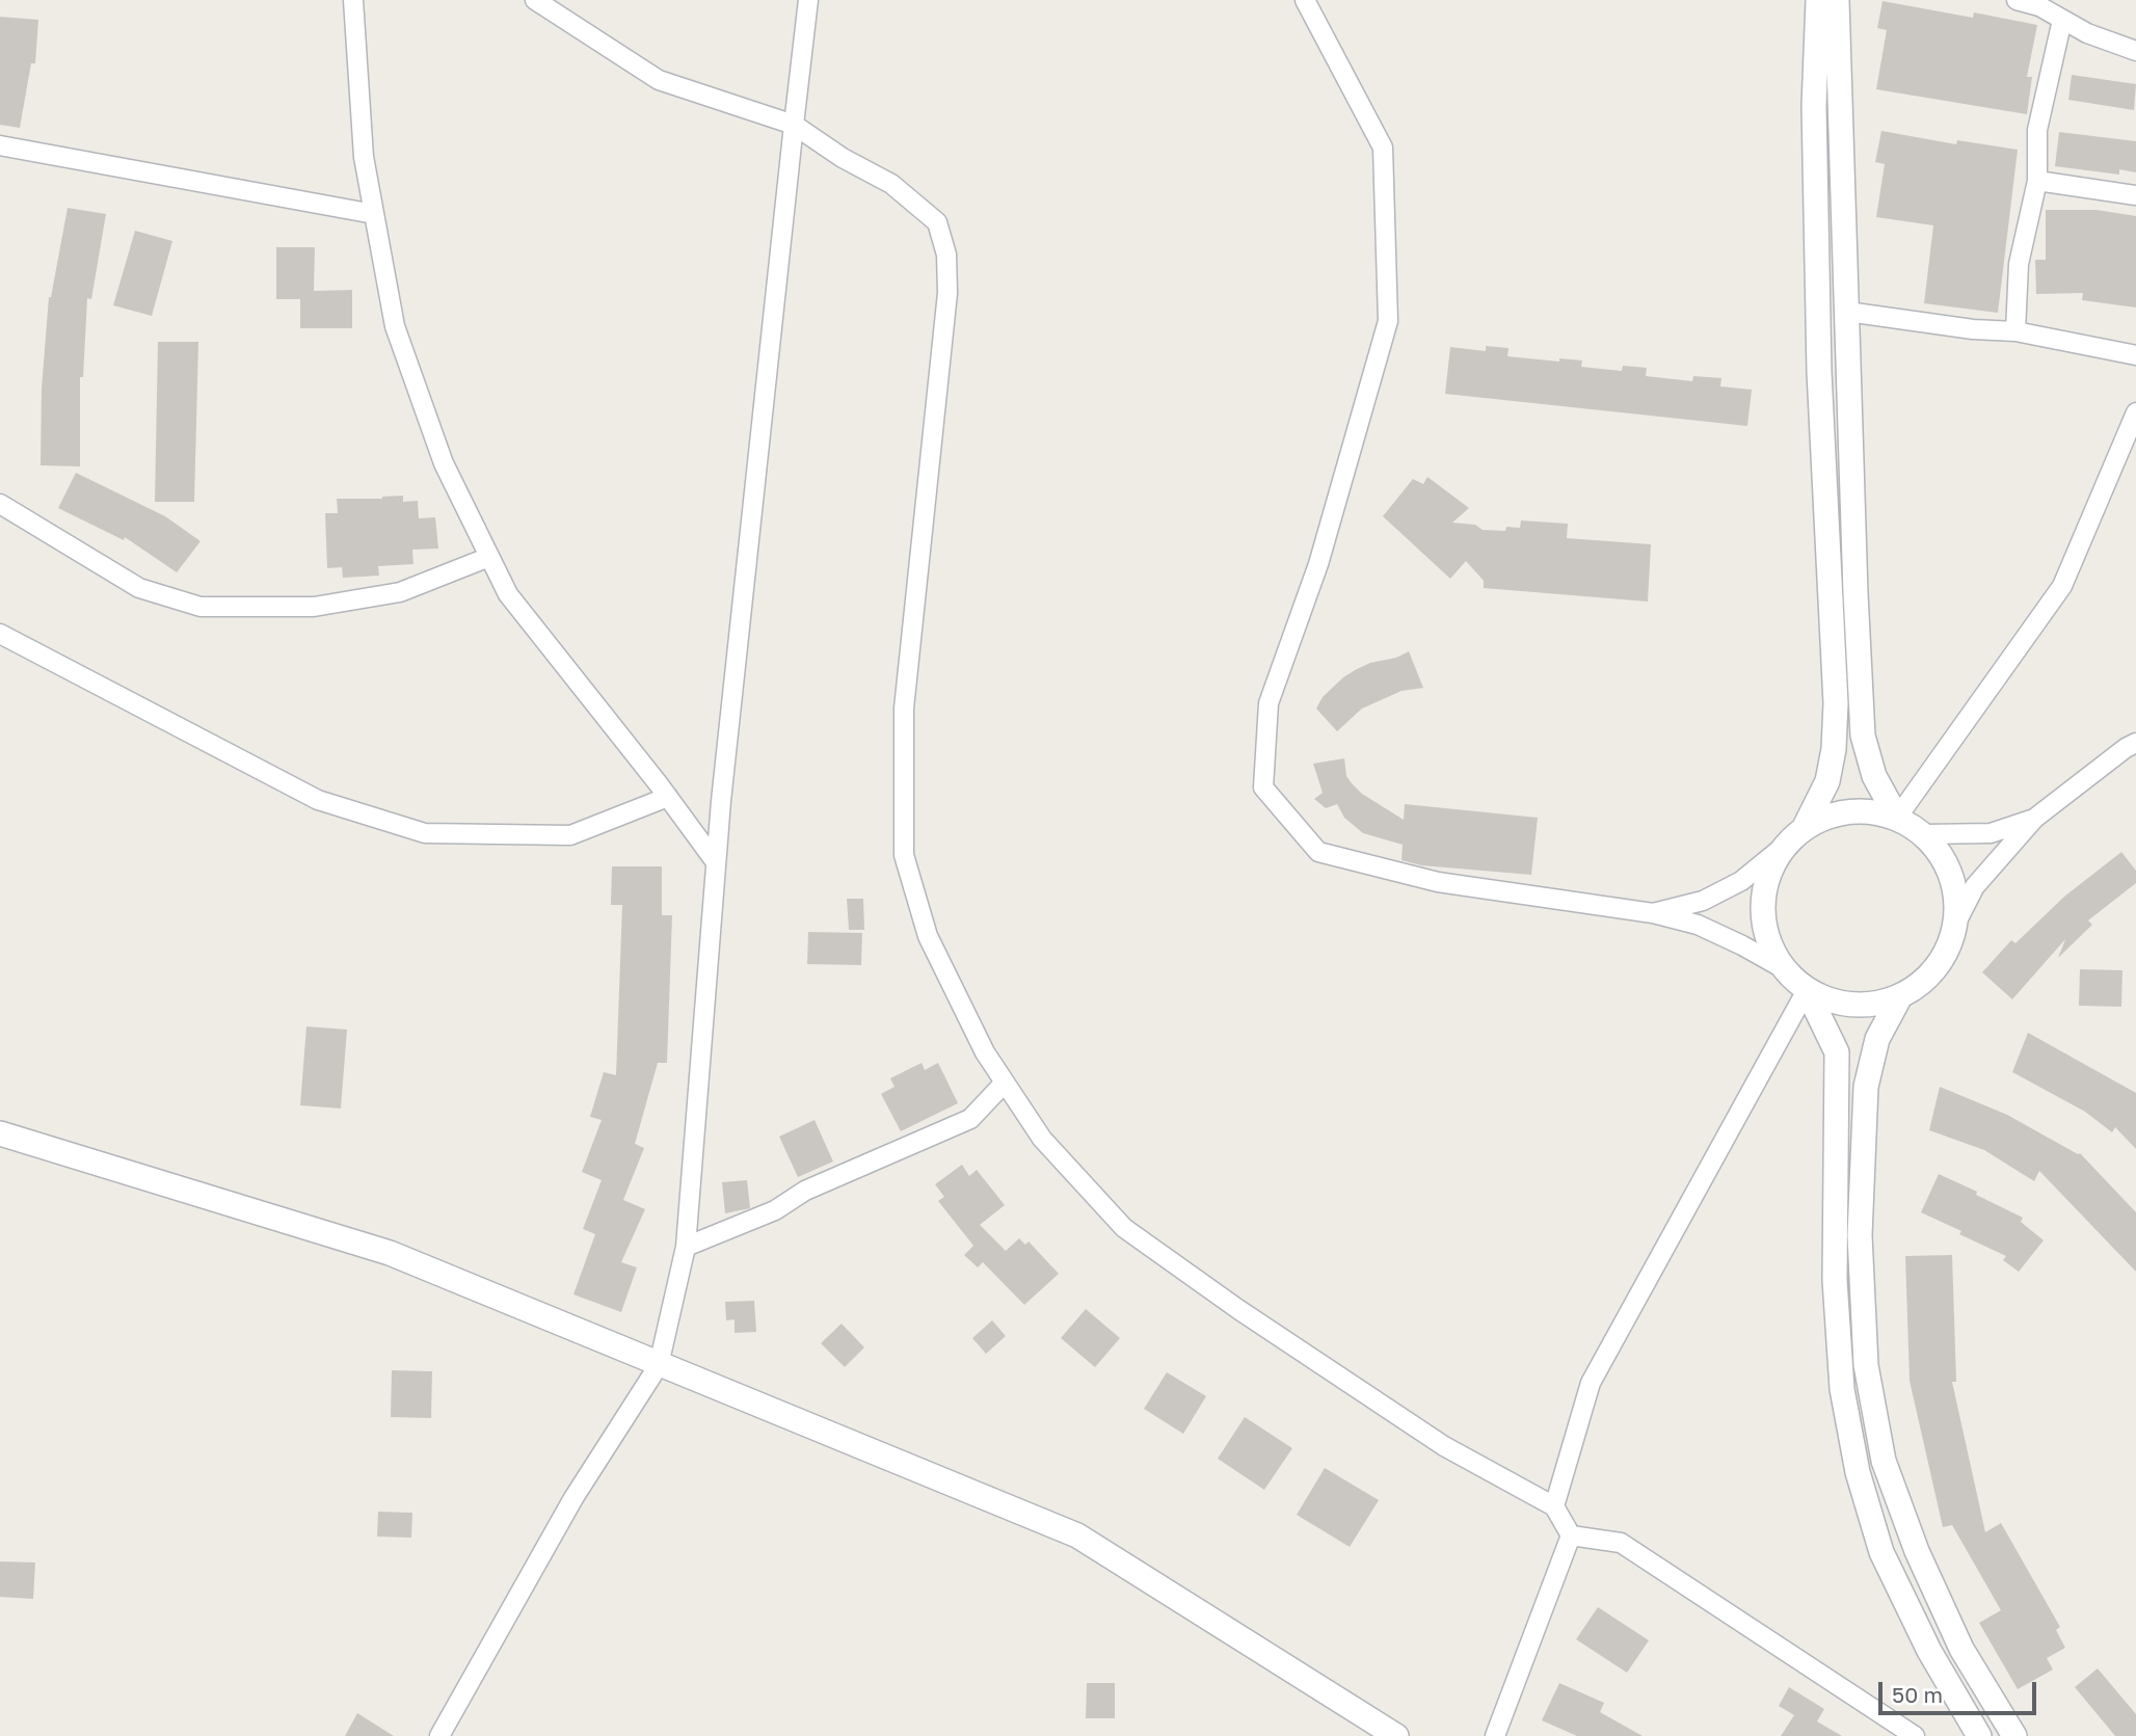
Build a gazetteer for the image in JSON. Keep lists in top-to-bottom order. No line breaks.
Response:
{"scale_bar":"50 m"}
